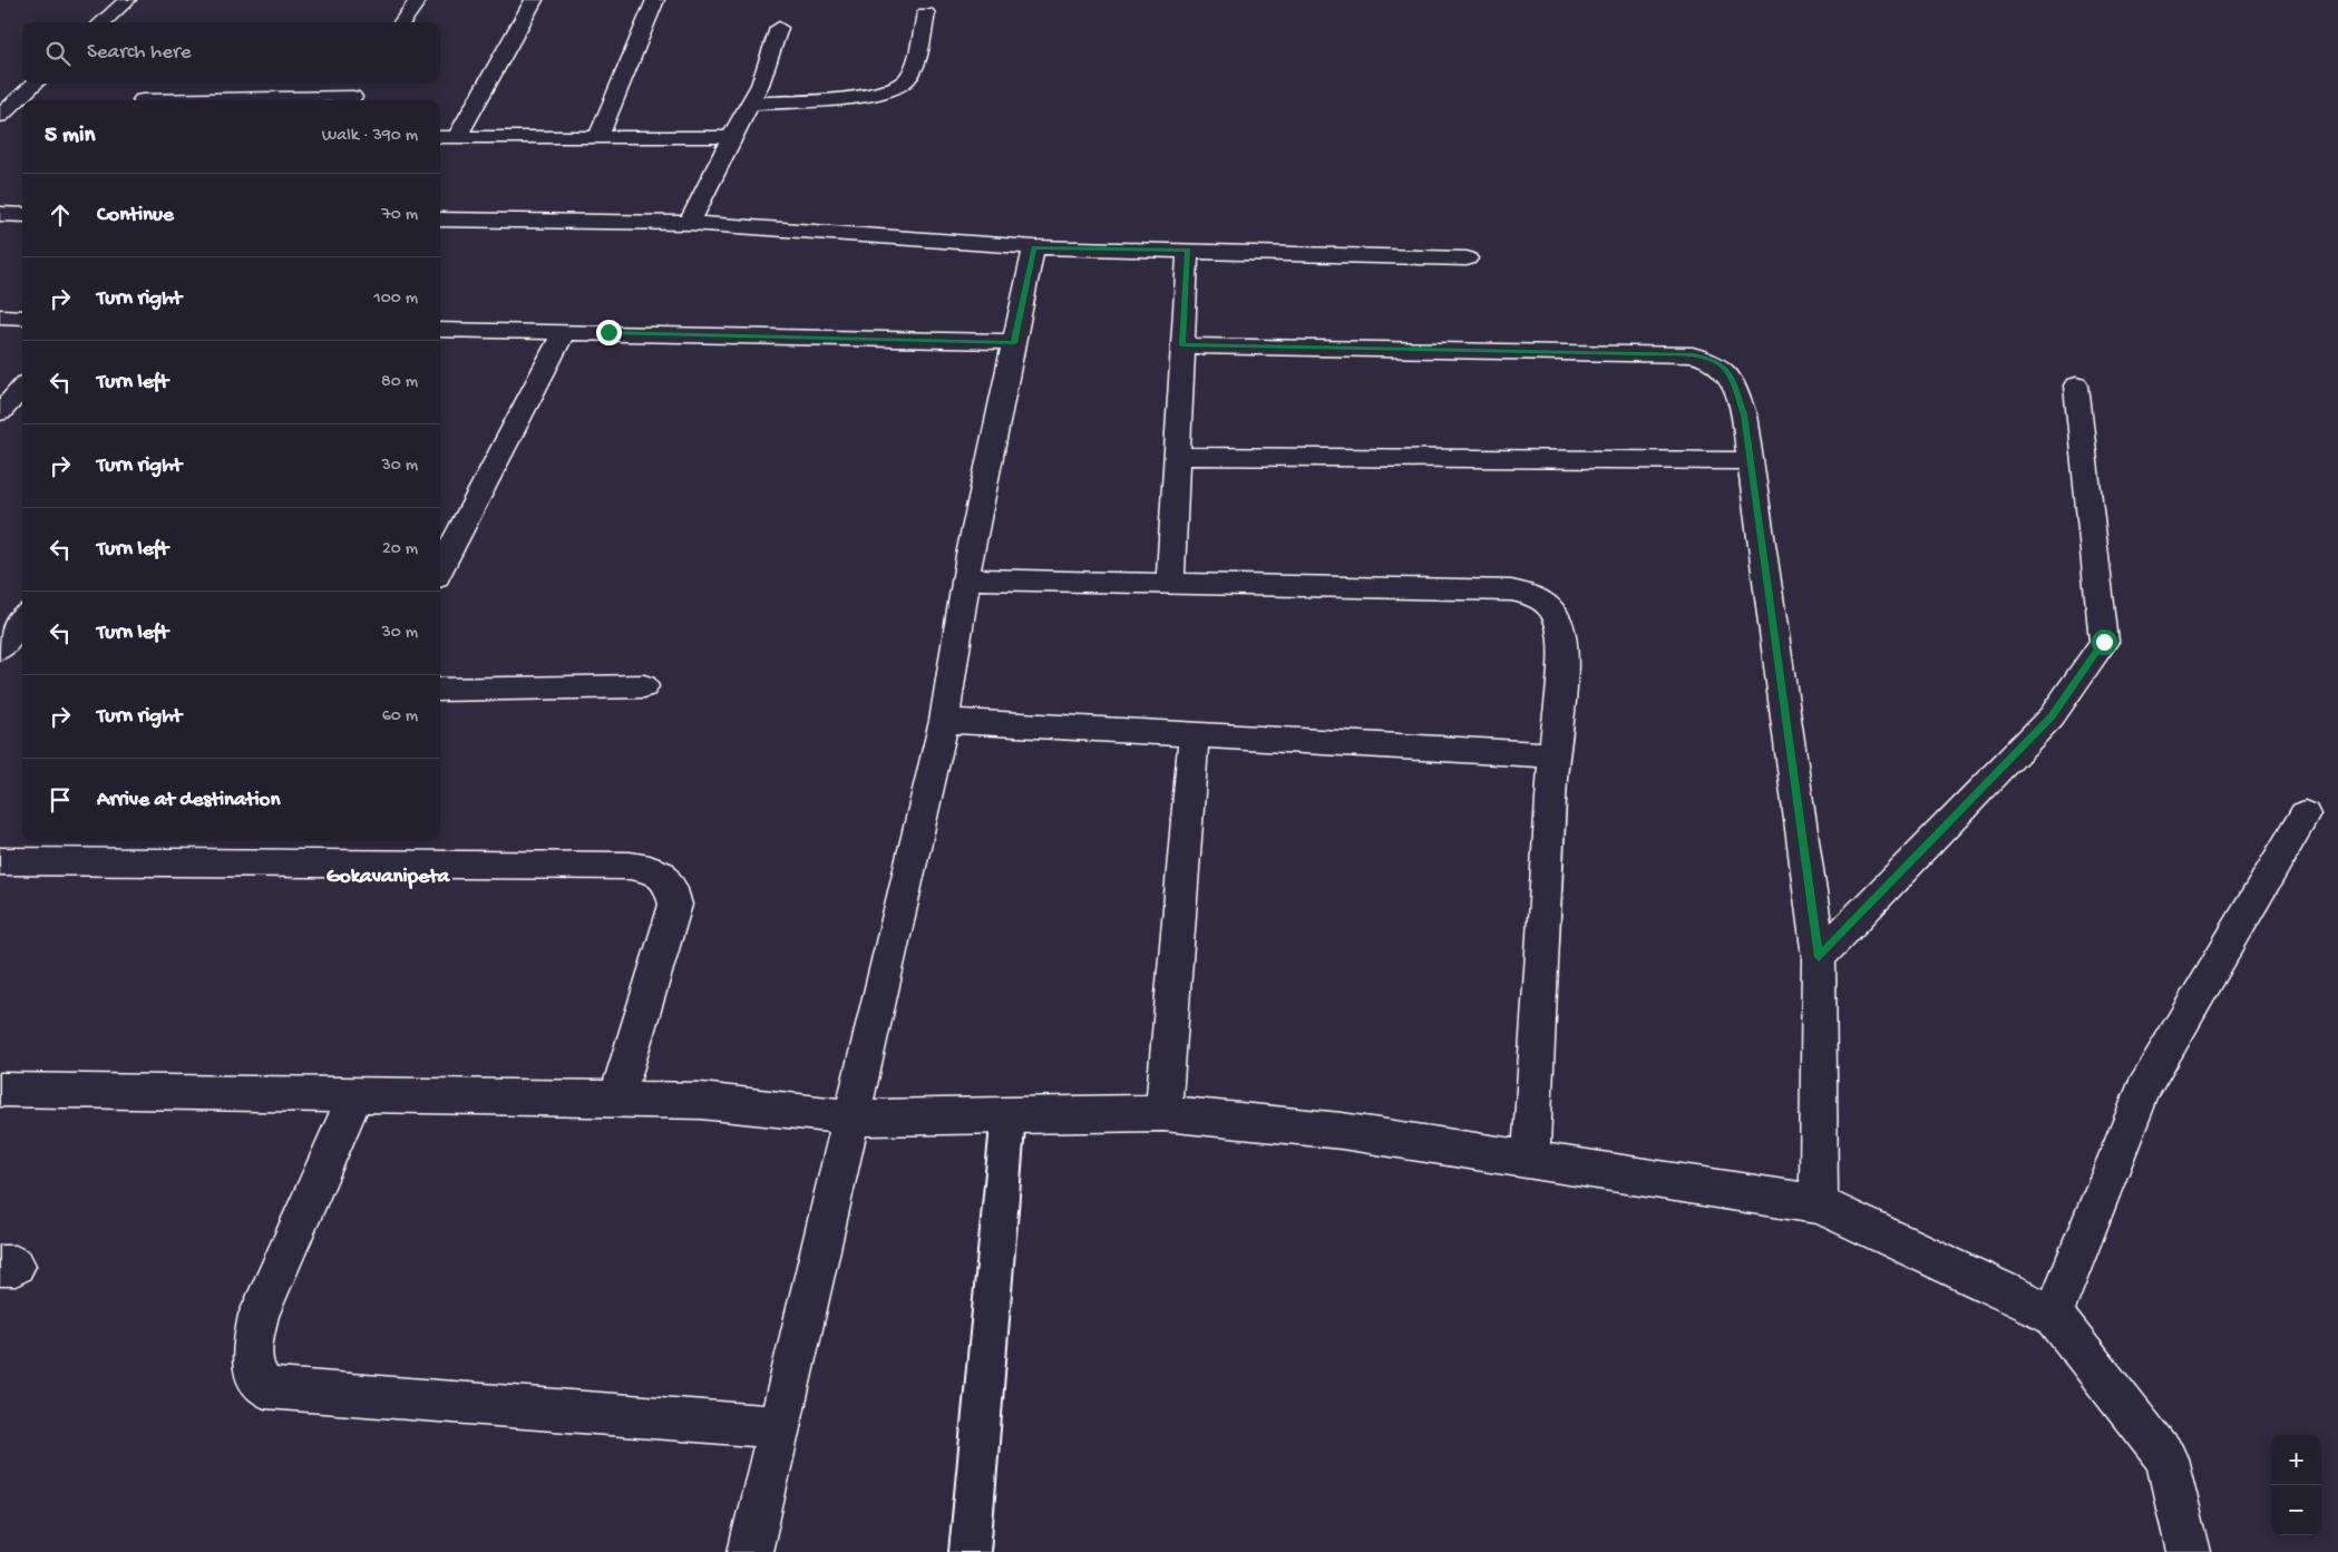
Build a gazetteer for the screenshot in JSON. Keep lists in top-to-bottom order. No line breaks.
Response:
{"districts":["Gokavanipeta"],"page":{"search":"Search here","heading":["5 min","Walk · 390 m"],"list":[["Continue","70 m"],["Turn right","100 m"],["Turn left","80 m"],["Turn right","30 m"],["Turn left","20 m"],["Turn left","30 m"],["Turn right","60 m"],"Arrive at destination"],"map_buttons":["+","−"]}}
